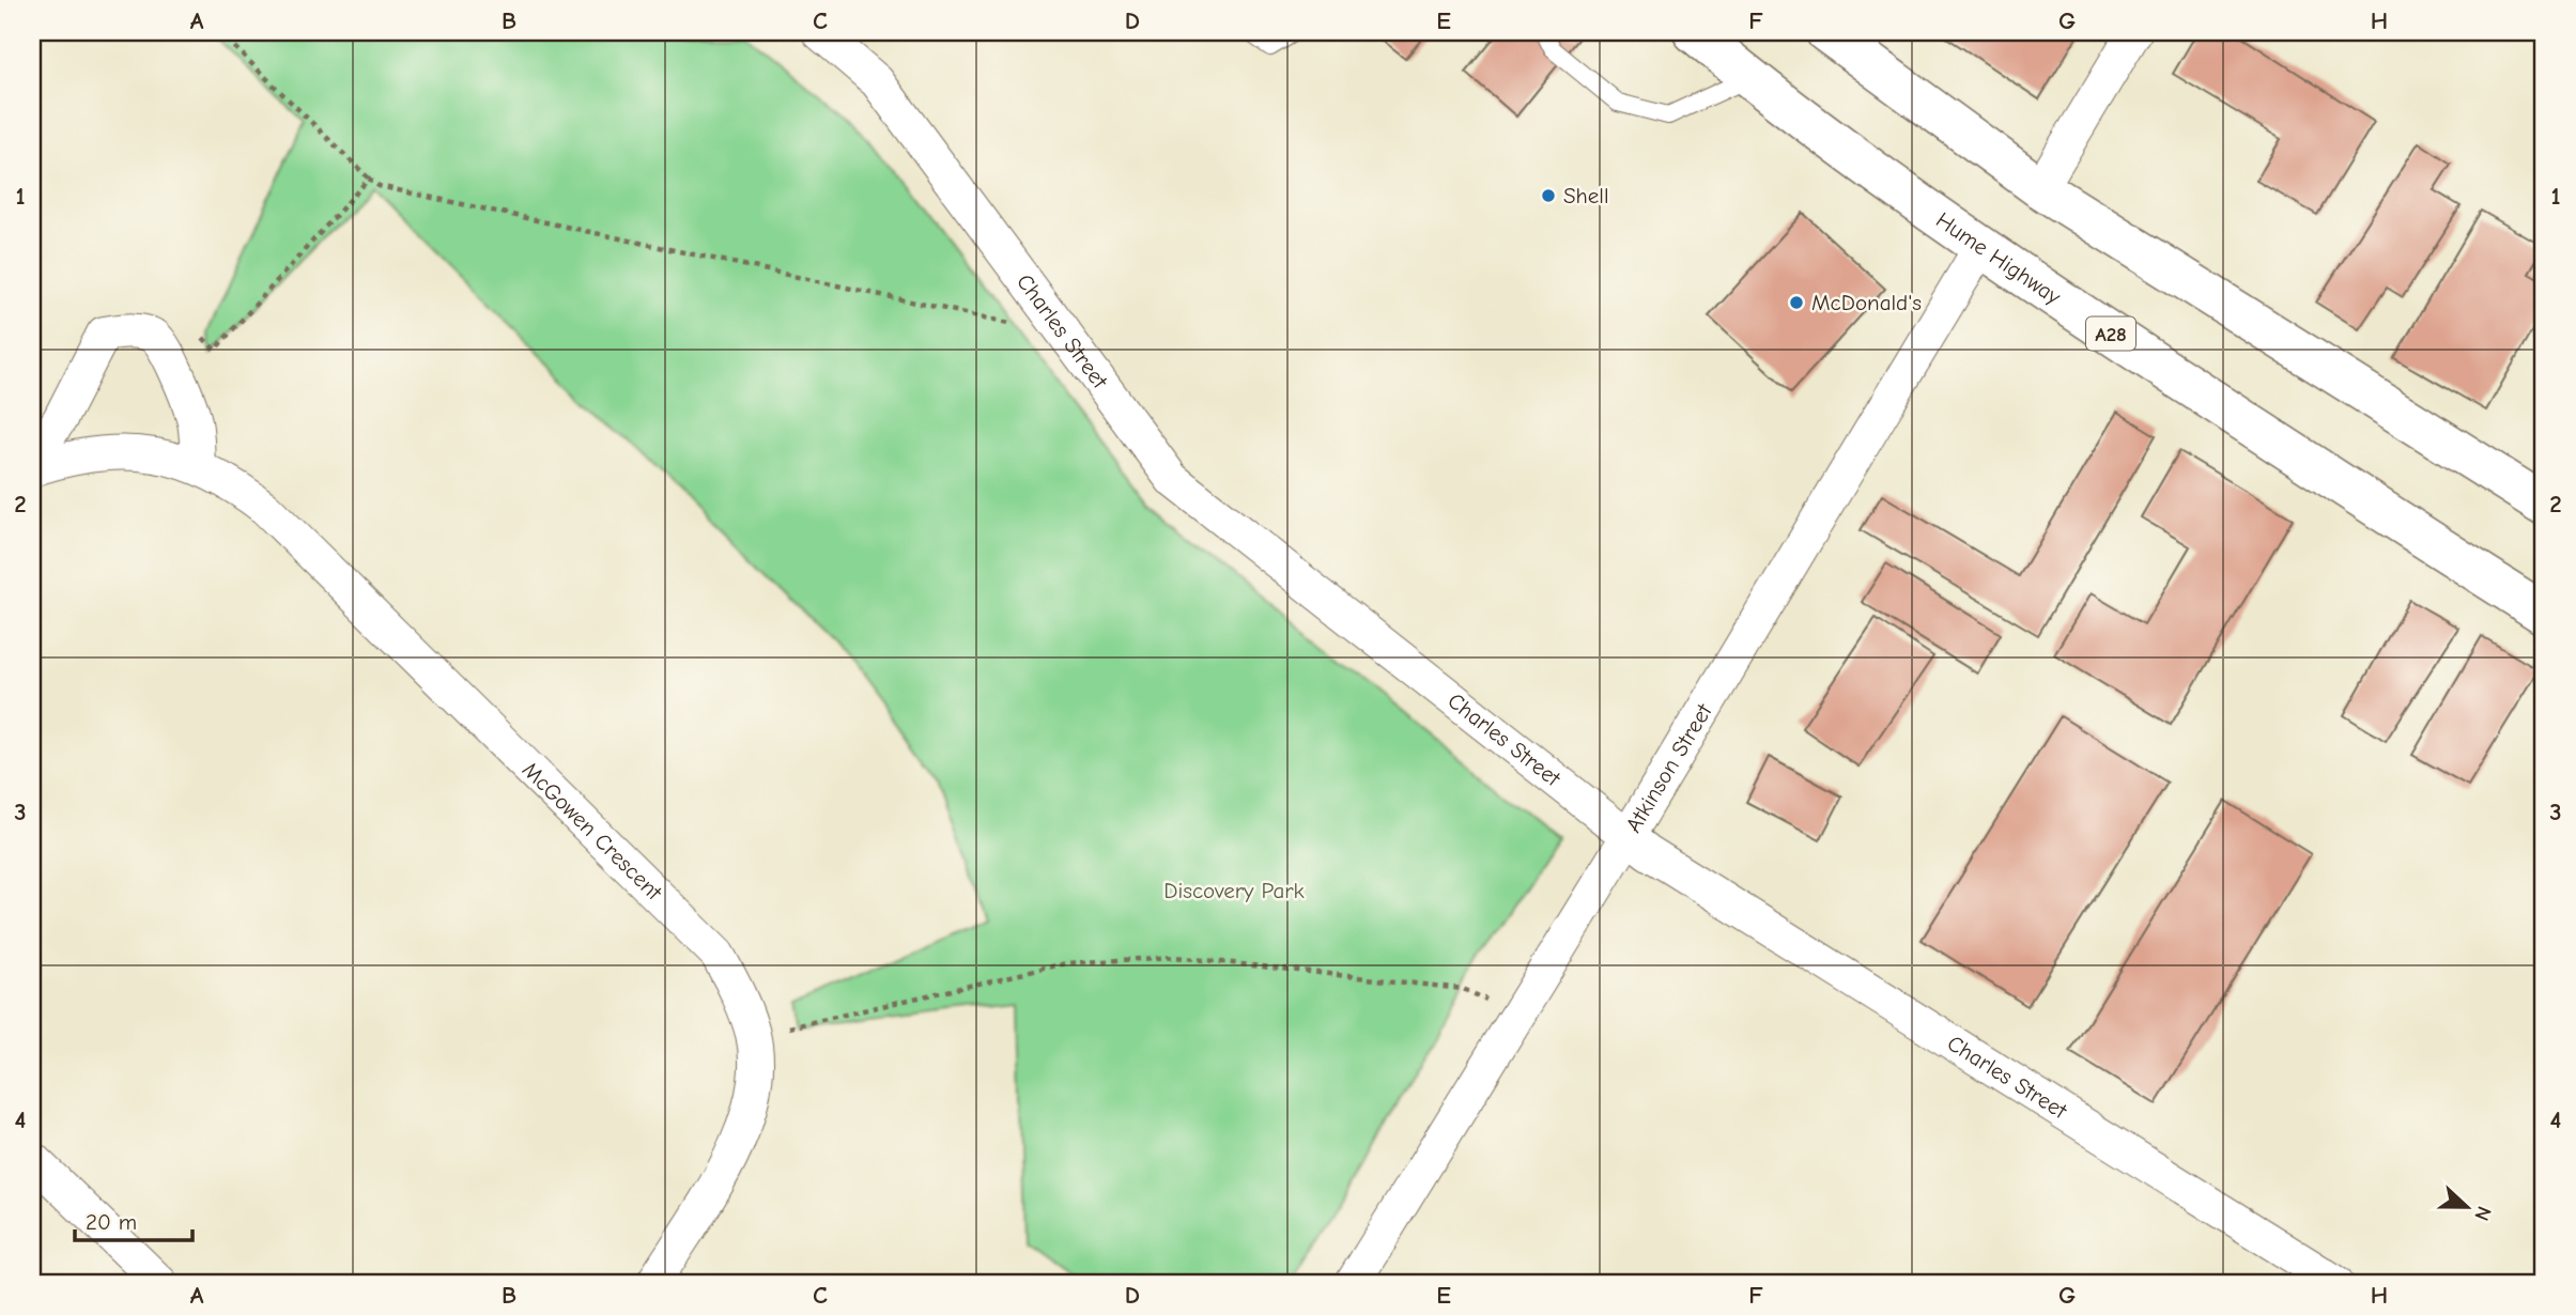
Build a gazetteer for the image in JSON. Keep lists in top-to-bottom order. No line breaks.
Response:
{"streets":{"highway":["Hume Highway","A28"],"street":["Charles Street","Atkinson Street","McGowen Crescent"]},"crossings":[["Hume Highway","Atkinson Street"],["Charles Street","Atkinson Street"]],"parks":["Discovery Park"],"places":["Shell","McDonald's"],"scale_bar":"20 m","north":"right","grid":{"columns":["A","B","C","D","E","F","G","H"],"rows":["1","2","3","4"]}}
